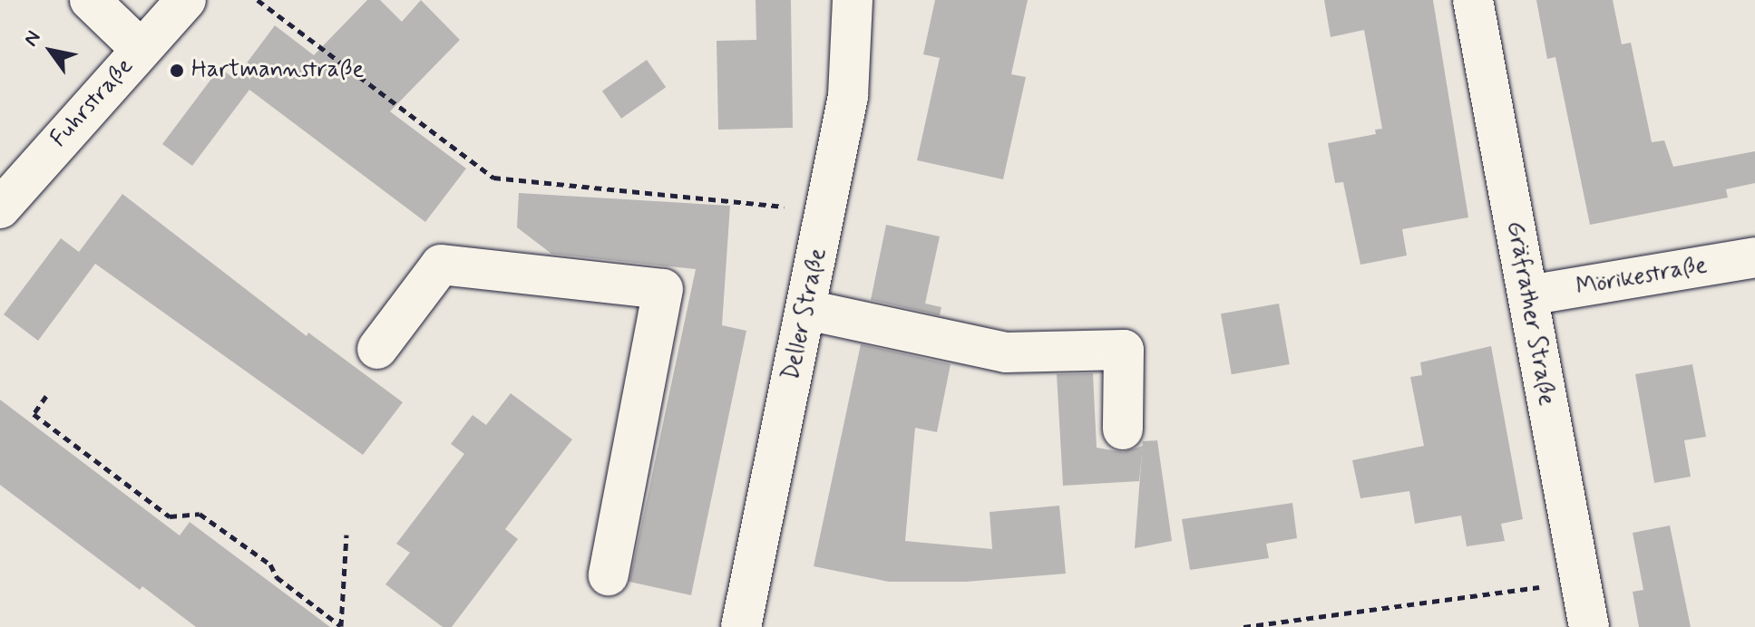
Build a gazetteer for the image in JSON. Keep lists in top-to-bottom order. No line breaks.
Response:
{"streets":{"street":["Fuhrstraße","Mörikestraße","Gräfrather Straße","Deller Straße"]},"crossings":[["Mörikestraße","Gräfrather Straße"]],"places":["Hartmannstraße"],"north":"top left"}
